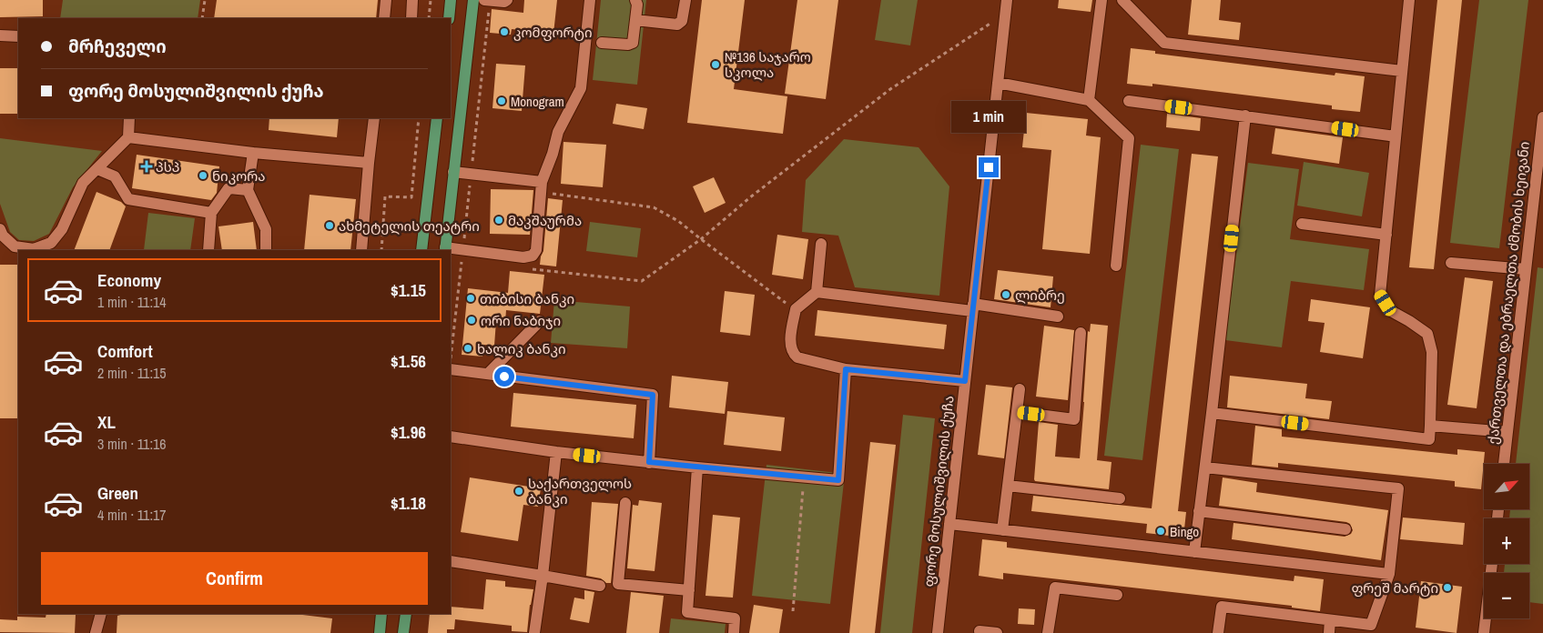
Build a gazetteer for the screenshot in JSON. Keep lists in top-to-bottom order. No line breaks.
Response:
{"streets":{"street":["ქართველთა და ებრაელთა ძმობის ხეივანი","ფორე მოსულიშვილის ქუჩა"]},"places":{"other":["კომფორტი","№136 საჯარო სკოლა","Monogram","ნიკორა","მაკშაურმა","ახმეტელის თეატრი","ლიბრე","თიბისი ბანკი","ორი ნაბიჯი","ხალიკ ბანკი","საქართველოს ბანკი","Bingo","ფრეშ მარტი"],"health":["პსპ"]},"north":"top right","page":{"banner":["მრჩეველი","ფორე მოსულიშვილის ქუჩა"],"bubble":"1 min","list":[{"name":"Economy","note":"1 min · 11:14","value":"$1.15"},{"name":"Comfort","note":"2 min · 11:15","value":"$1.56"},{"name":"XL","note":"3 min · 11:16","value":"$1.96"},{"name":"Green","note":"4 min · 11:17","value":"$1.18"}],"map_buttons":["+","−"],"buttons":"Confirm"}}
